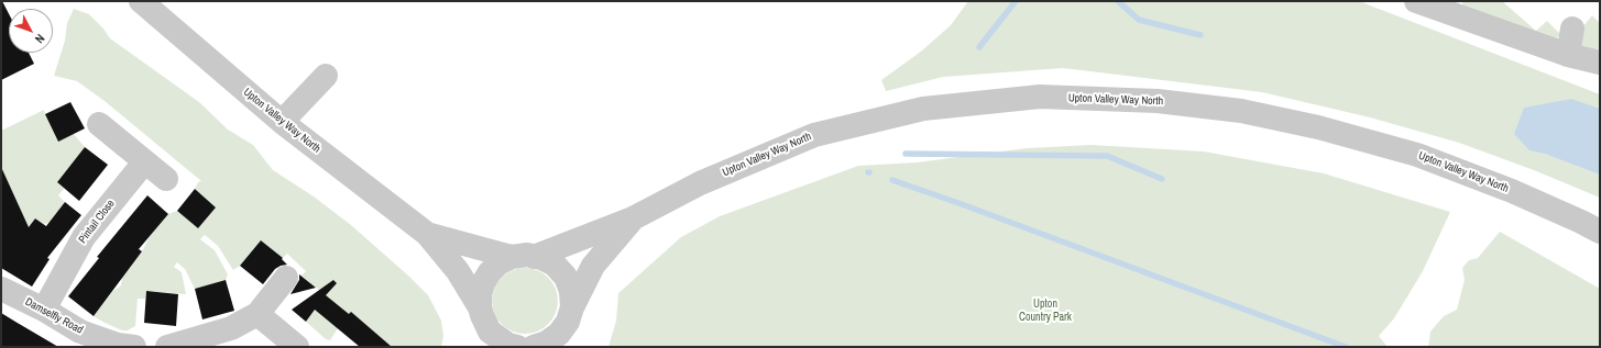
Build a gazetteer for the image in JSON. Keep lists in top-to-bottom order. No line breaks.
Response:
{"streets":{"street":["Upton Valley Way North","Pintail Close","Damselfly Road"]},"crossings":[["Pintail Close","Damselfly Road"]],"parks":["Upton Country Park"],"north":"bottom right"}
